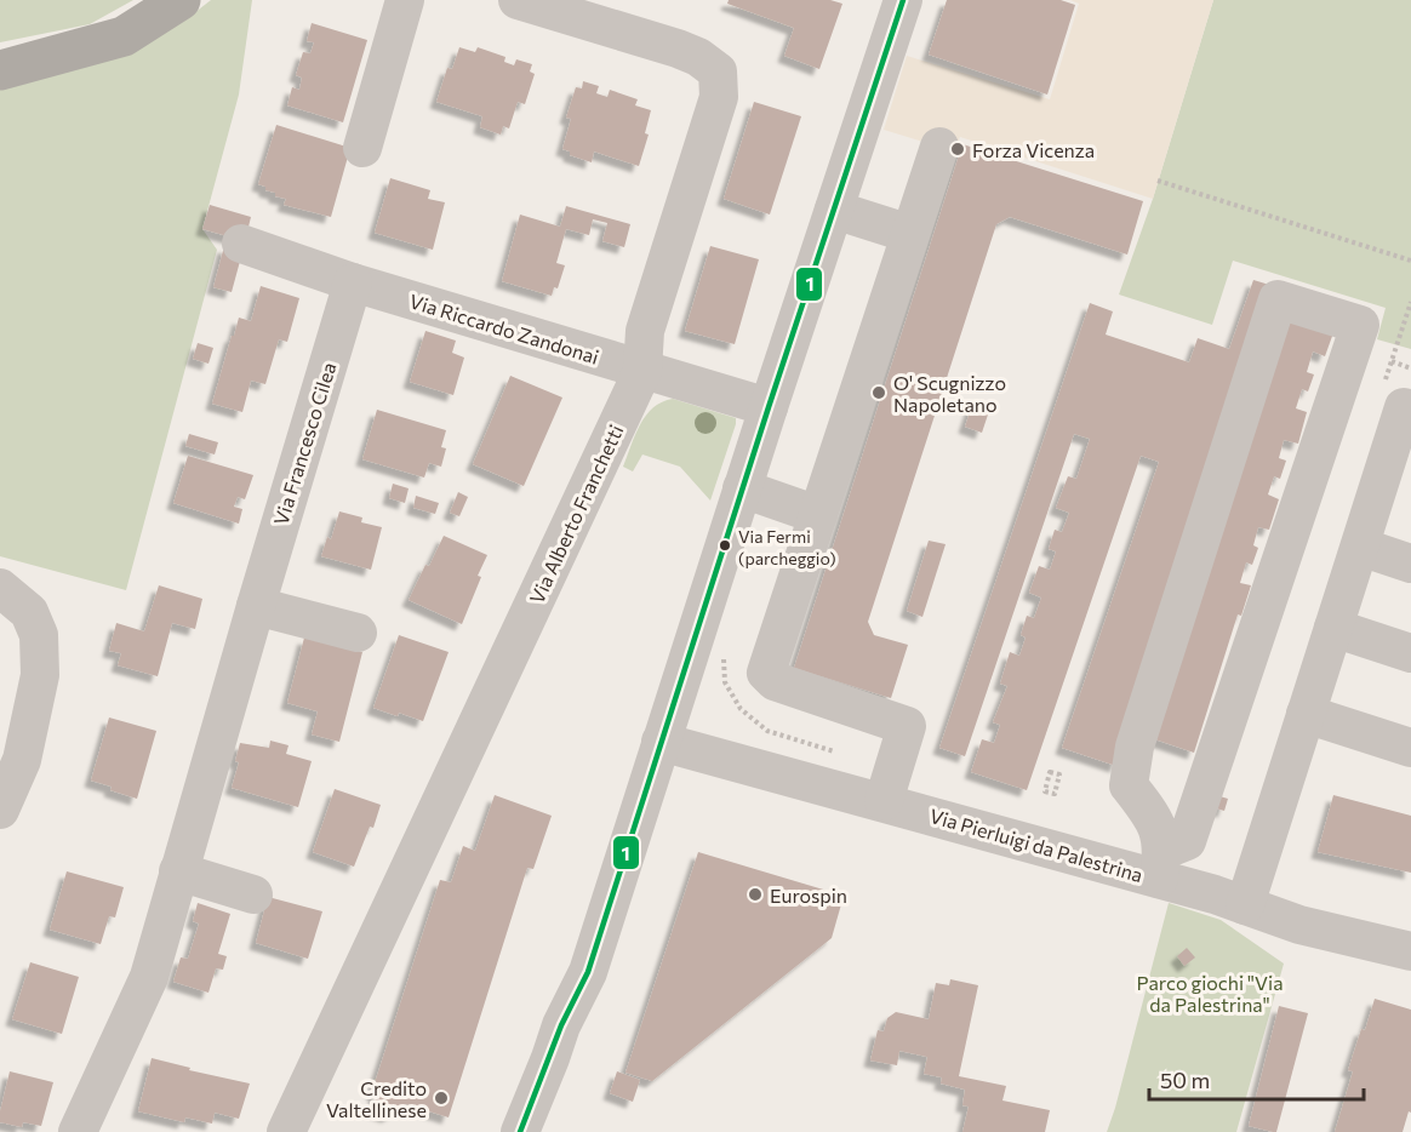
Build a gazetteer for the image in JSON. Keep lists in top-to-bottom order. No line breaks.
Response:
{"streets":{"street":["Via Riccardo Zandonai","Via Francesco Cilea","Via Alberto Franchetti","Via Pierluigi da Palestrina"]},"crossings":[["Via Riccardo Zandonai","Via Francesco Cilea"],["Via Riccardo Zandonai","Via Alberto Franchetti"]],"parks":["Parco giochi \"Via da Palestrina\""],"places":["Forza Vicenza","O' Scugnizzo Napoletano","Via Fermi (parcheggio)","Eurospin","Credito Valtellinese"],"lines":["transit line 1"],"scale_bar":"50 m"}
